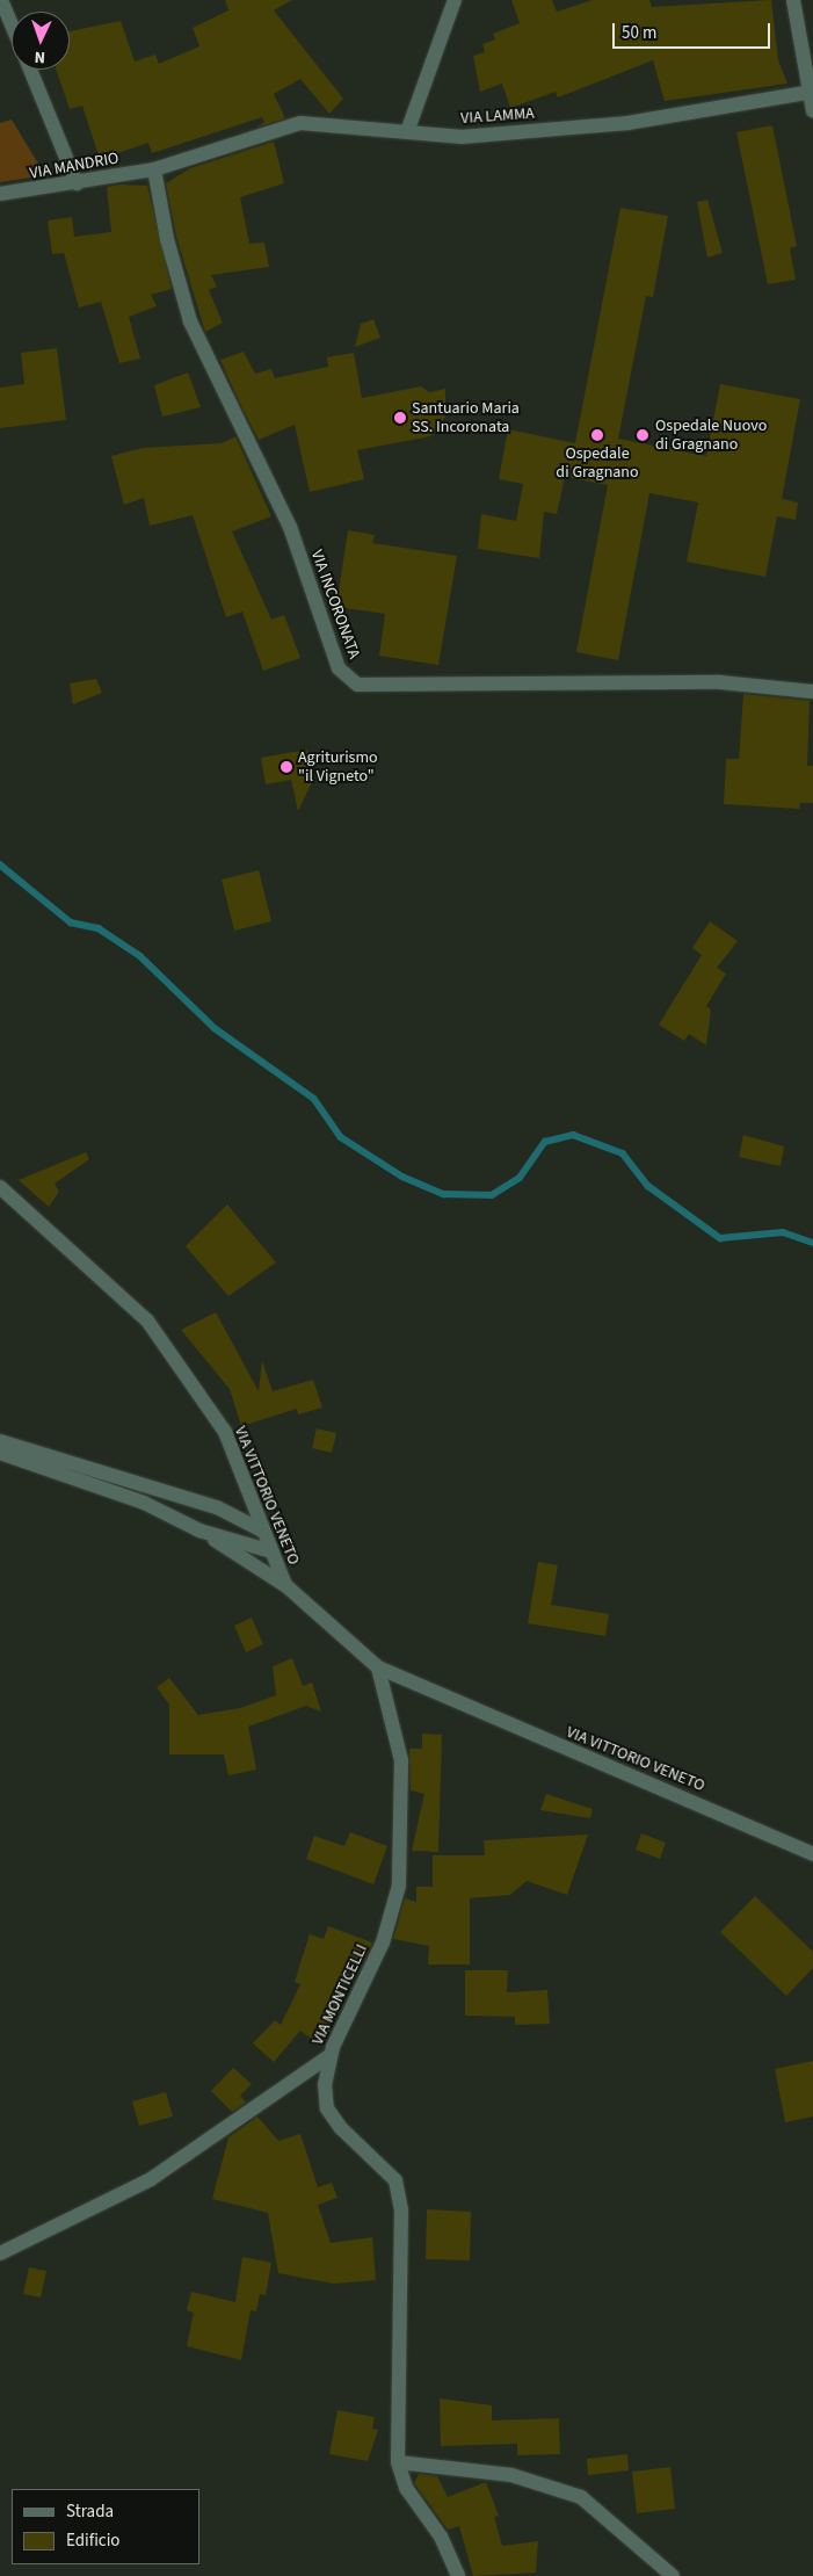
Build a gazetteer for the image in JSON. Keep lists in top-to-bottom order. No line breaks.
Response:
{"streets":{"street":["VIA LAMMA","VIA MANDRIO","VIA INCORONATA","VIA VITTORIO VENETO","VIA MONTICELLI"]},"crossings":[["VIA LAMMA","VIA MANDRIO"],["VIA LAMMA","VIA INCORONATA"],["VIA MANDRIO","VIA INCORONATA"],["VIA VITTORIO VENETO","VIA MONTICELLI"]],"places":["Santuario Maria SS. Incoronata","Ospedale di Gragnano","Ospedale Nuovo di Gragnano","Agriturismo \"il Vigneto\""],"legend":["Strada","Edificio"],"scale_bar":"50 m","north":"bottom"}
